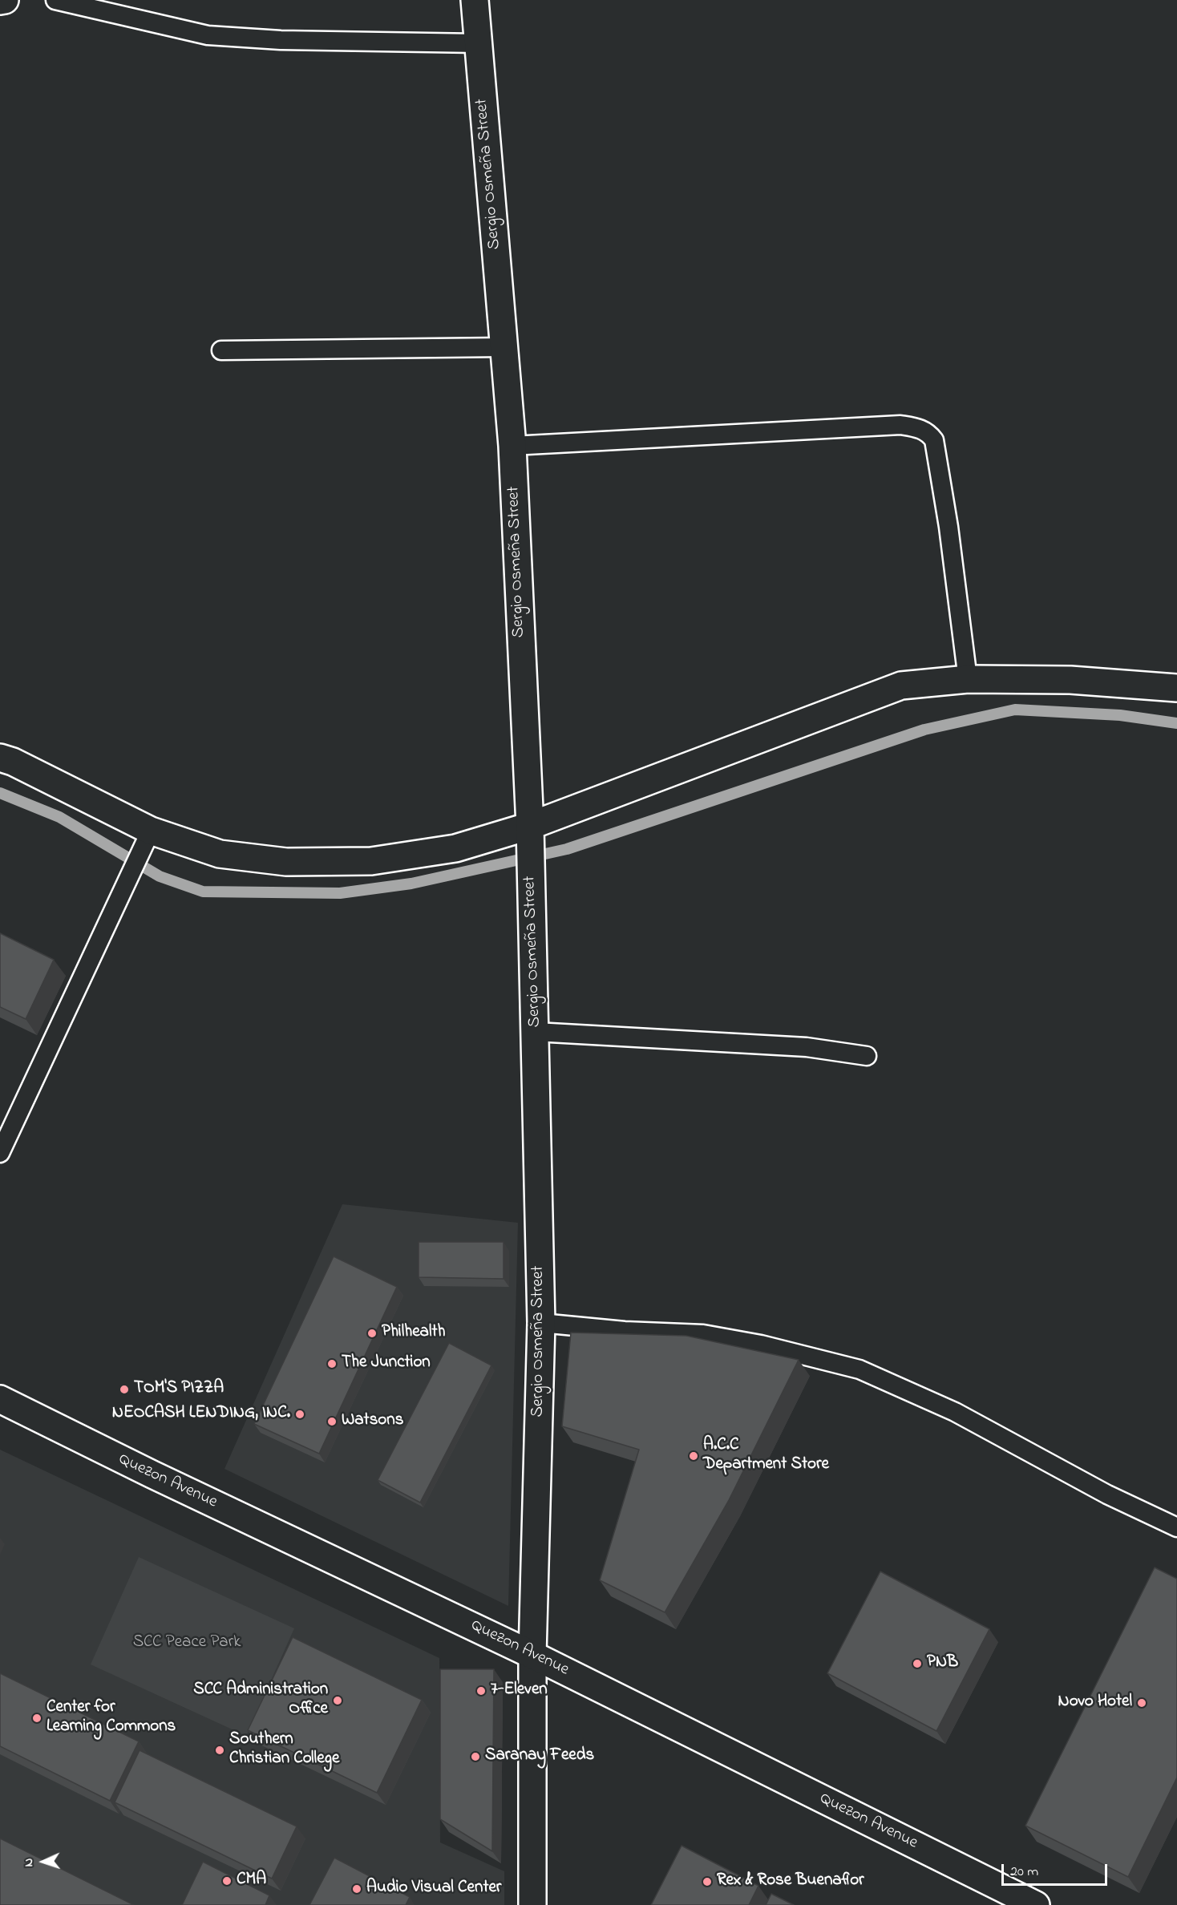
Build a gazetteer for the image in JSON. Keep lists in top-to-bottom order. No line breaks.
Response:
{"streets":{"street":["Sergio Osmeña Street","Quezon Avenue"]},"crossings":[["Sergio Osmeña Street","Quezon Avenue"]],"parks":["SCC Peace Park"],"places":["Philhealth","The Junction","TOM'S PIZZA","NEOCASH LENDING, INC.","Watsons","A.C.C Department Store","PNB","7-Eleven","SCC Administration Office","Novo Hotel","Center for Learning Commons","Southern Christian College","Saranay Feeds","CMA","Rex & Rose Buenaflor","Audio Visual Center"],"scale_bar":"20 m","north":"left"}
